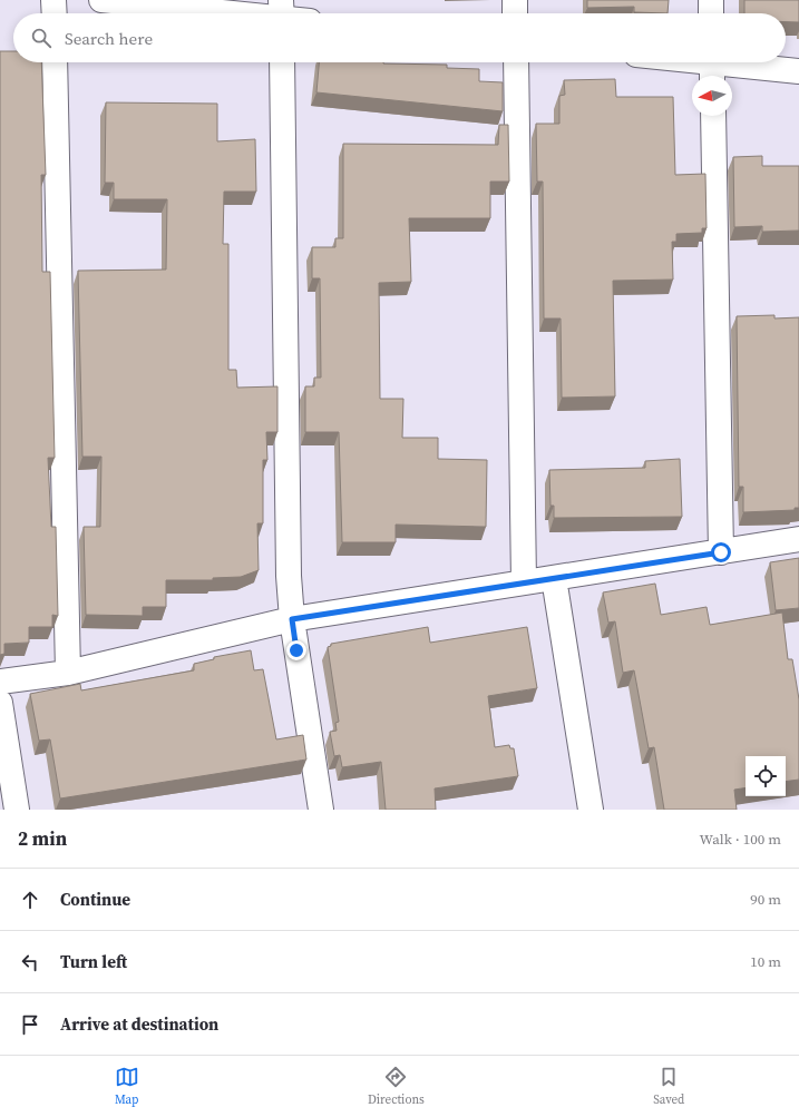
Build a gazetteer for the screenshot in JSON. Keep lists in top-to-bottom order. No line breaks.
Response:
{"north":"left","page":{"search":"Search here","heading":["2 min","Walk · 100 m"],"list":[["Continue","90 m"],["Turn left","10 m"],"Arrive at destination"],"nav":["Map","Directions","Saved"]}}
